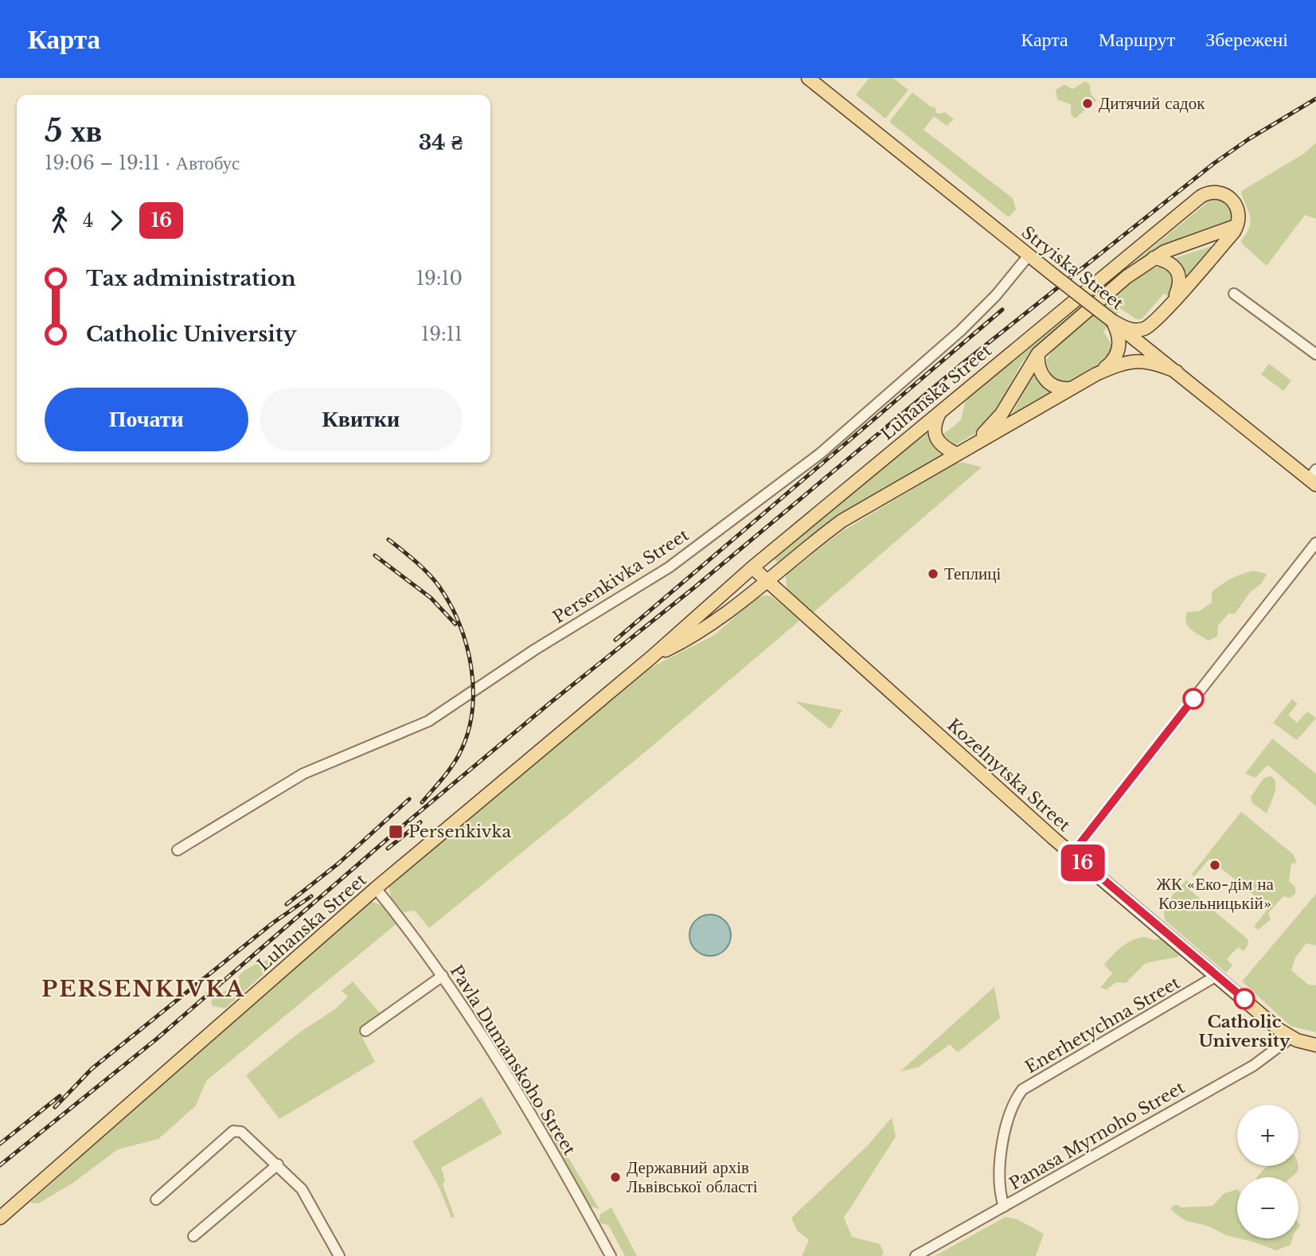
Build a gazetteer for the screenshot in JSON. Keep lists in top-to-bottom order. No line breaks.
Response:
{"streets":{"main road":["Stryiska Street","Luhanska Street","Kozelnytska Street"],"street":["Persenkivka Street","Enerhetychna Street","Pavla Dumanskoho Street","Panasa Myrnoho Street"]},"crossings":[["Stryiska Street","Luhanska Street"],["Stryiska Street","Persenkivka Street"],["Luhanska Street","Kozelnytska Street"],["Luhanska Street","Pavla Dumanskoho Street"],["Kozelnytska Street","Enerhetychna Street"],["Kozelnytska Street","Panasa Myrnoho Street"],["Enerhetychna Street","Panasa Myrnoho Street"]],"districts":["PERSENKIVKA"],"places":{"other":["Дитячий садок","Теплиці","ЖК «Еко-дім на Козельницькій»","Catholic University","Державний архів Львівської області"],"transit":["Persenkivka"]},"lines":["bus line 16"],"page":{"header":"Карта","nav":["Карта","Маршрут","Збережені"],"on_map":"16","heading":["5 хв","19:06 – 19:11 · Автобус","34 ₴"],"legs":["4","16"],"list":[{"name":"Tax administration","value":"19:10"},{"name":"Catholic University","value":"19:11"}],"buttons":["Почати","Квитки"],"map_buttons":["+","−"]}}
